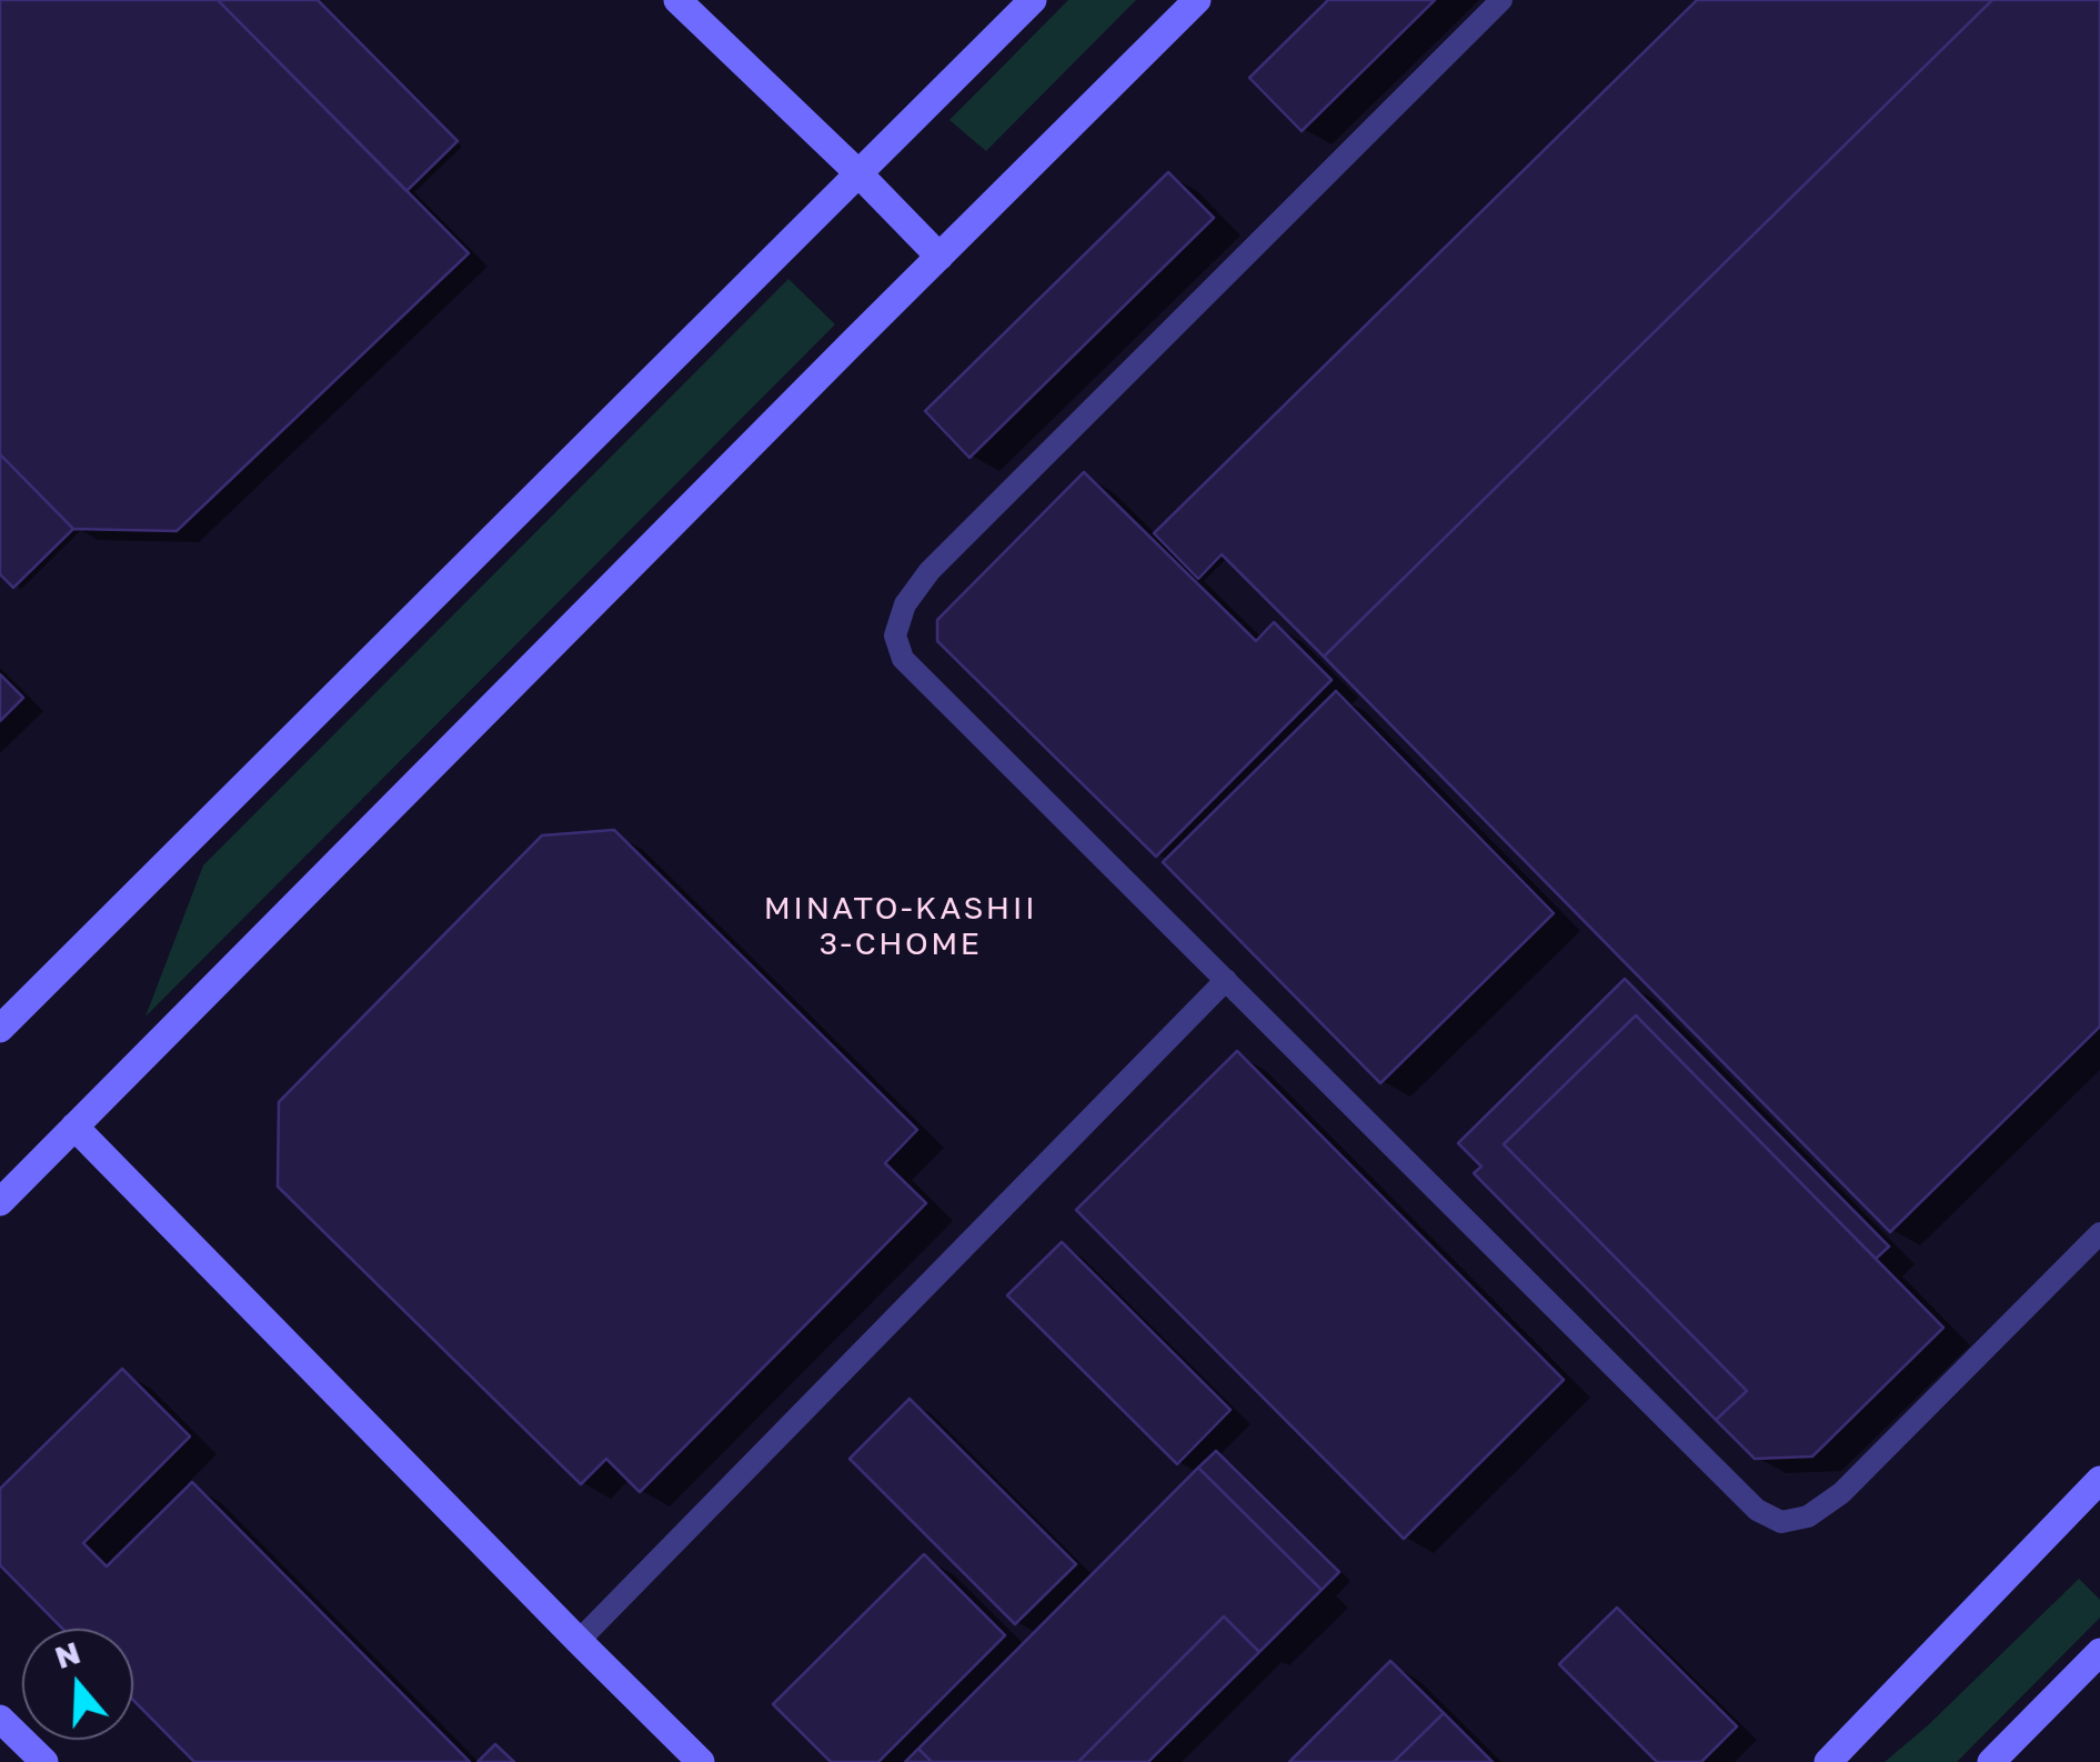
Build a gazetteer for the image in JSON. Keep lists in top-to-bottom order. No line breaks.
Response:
{"districts":["MINATO-KASHII 3-CHOME"],"north":"top"}
